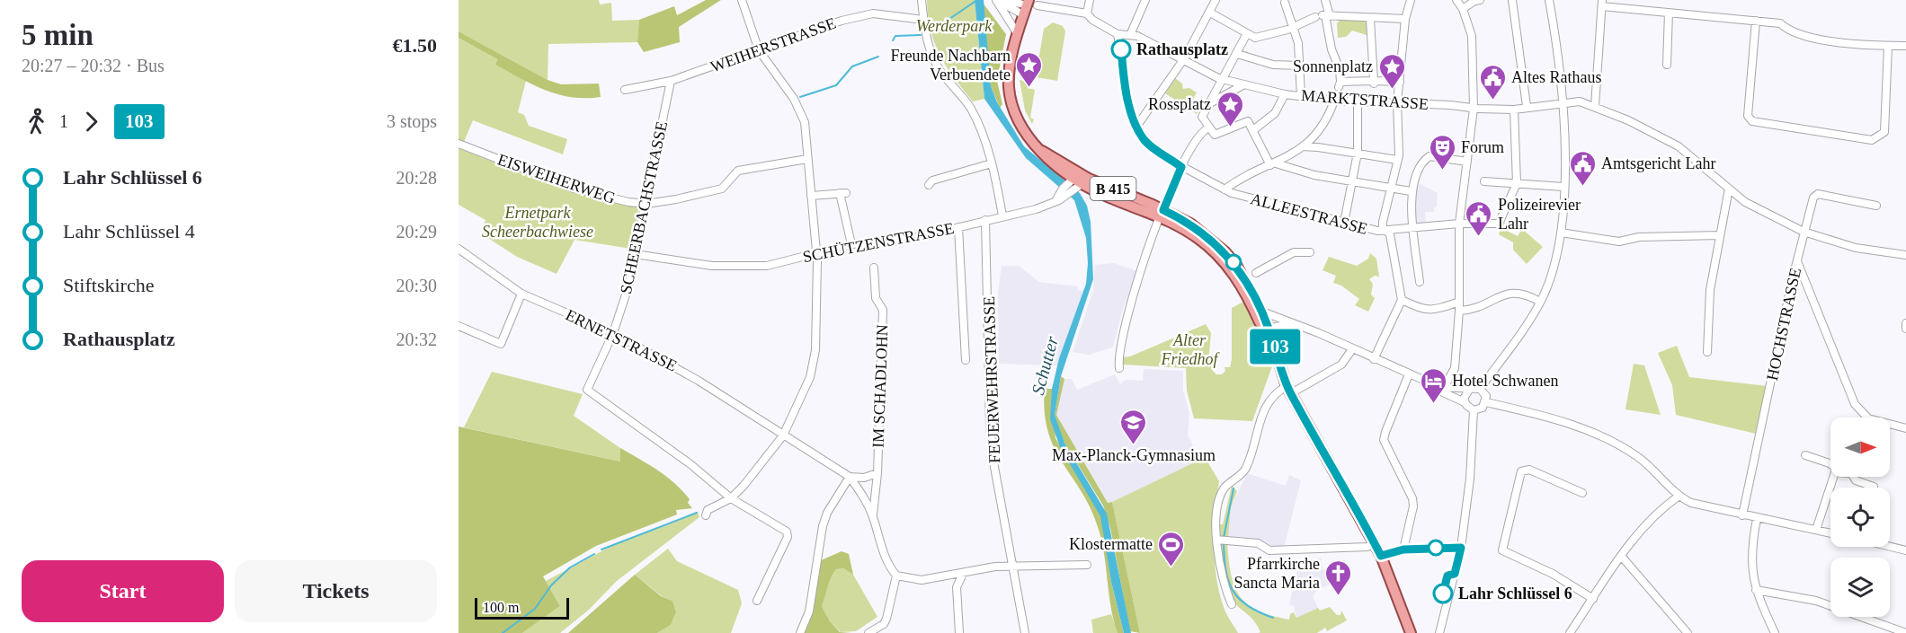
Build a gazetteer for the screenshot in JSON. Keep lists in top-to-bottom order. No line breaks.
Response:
{"streets":{"main road":["B 415"],"street":["WEIHERSTRASSE","MARKTSTRASSE","EISWEIHERWEG","SCHEERBACHSTRASSE","ALLEESTRASSE","SCHÜTZENSTRASSE","HOCHSTRASSE","ERNETSTRASSE","FEUERWEHRSTRASSE","IM SCHADLOHN"]},"crossings":[["WEIHERSTRASSE","SCHEERBACHSTRASSE"],["EISWEIHERWEG","SCHEERBACHSTRASSE"],["B 415","SCHÜTZENSTRASSE"],["SCHEERBACHSTRASSE","SCHÜTZENSTRASSE"],["SCHEERBACHSTRASSE","ERNETSTRASSE"],["SCHÜTZENSTRASSE","FEUERWEHRSTRASSE"]],"water":["Schutter"],"parks":["Werderpark","Ernetpark Scheerbachwiese","Alter Friedhof"],"places":{"other":["Rathausplatz","Lahr Schlüssel 6"],"place":["Freunde Nachbarn Verbuendete","Sonnenplatz","Rossplatz"],"public building":["Altes Rathaus","Amtsgericht Lahr","Polizeirevier Lahr"],"theatre":["Forum"],"hotel":["Hotel Schwanen"],"school or university":["Max-Planck-Gymnasium"],"sports":["Klostermatte"],"church":["Pfarrkirche Sancta Maria"]},"lines":["bus line 103"],"scale_bar":"100 m","north":"right","page":{"heading":["5 min","20:27 – 20:32 · Bus","€1.50"],"on_map":"103","legs":["1","103","3 stops"],"list":[{"name":"Lahr Schlüssel 6","value":"20:28"},{"name":"Lahr Schlüssel 4","value":"20:29"},{"name":"Stiftskirche","value":"20:30"},{"name":"Rathausplatz","value":"20:32"}],"buttons":["Start","Tickets"],"scale":"100 m"}}
